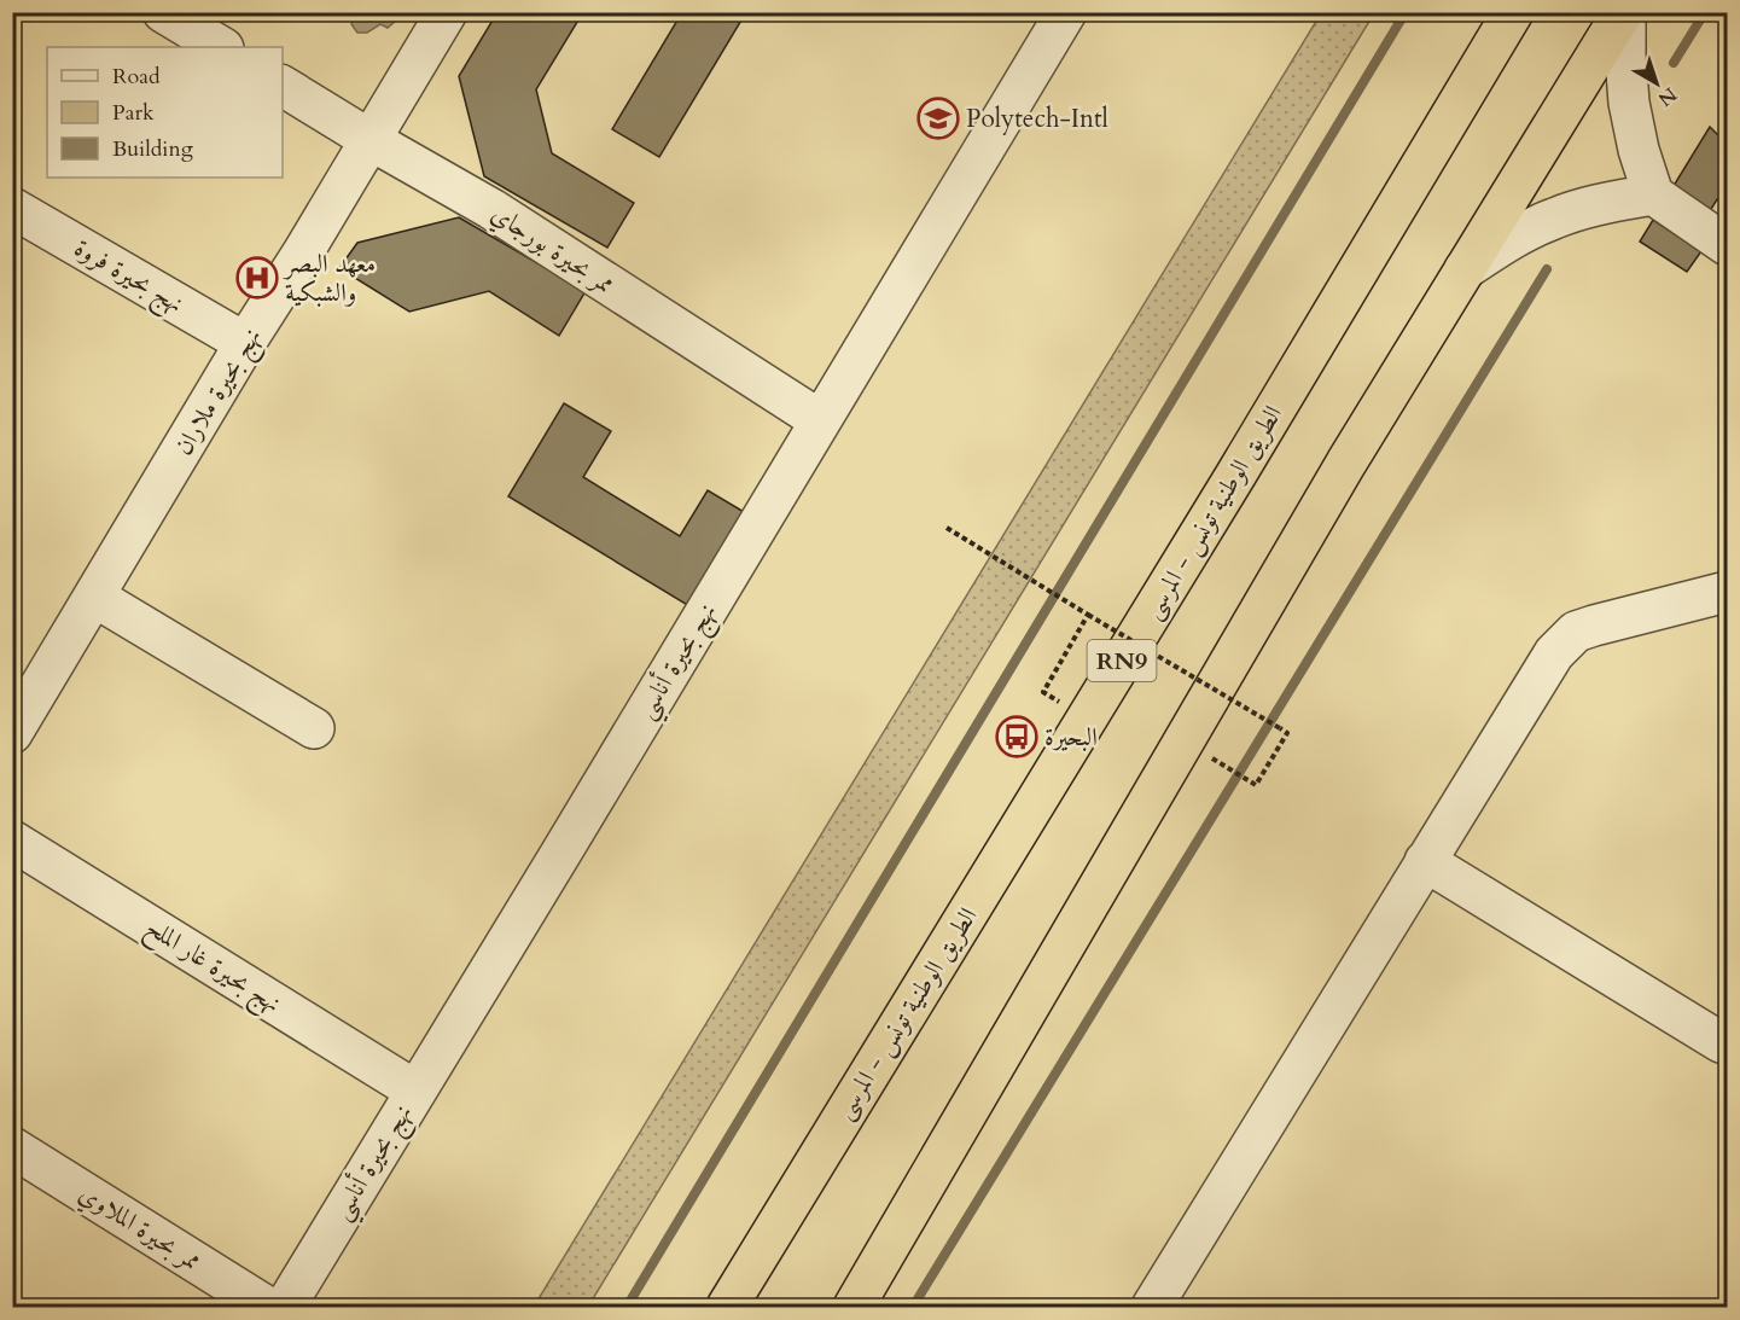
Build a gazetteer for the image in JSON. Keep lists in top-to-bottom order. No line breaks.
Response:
{"streets":{"highway":["الطريق الوطنية تونس - المرسى","RN9"],"street":["ممر بحيرة بورجاي","نهج بحيرة فروة","نهج بحيرة ملاران","نهج بحيرة أناسي","نهج بحيرة غار الملح","ممر بحيرة الملاوي"]},"crossings":[["ممر بحيرة بورجاي","نهج بحيرة ملاران"],["ممر بحيرة بورجاي","نهج بحيرة أناسي"],["نهج بحيرة فروة","نهج بحيرة ملاران"],["نهج بحيرة أناسي","نهج بحيرة غار الملح"]],"places":{"school or university":["Polytech-Intl"],"hospital":["معهد البصر والشبكية"],"bus stop":["البحيرة"]},"legend":["Road","Park","Building"],"north":"bottom right"}
